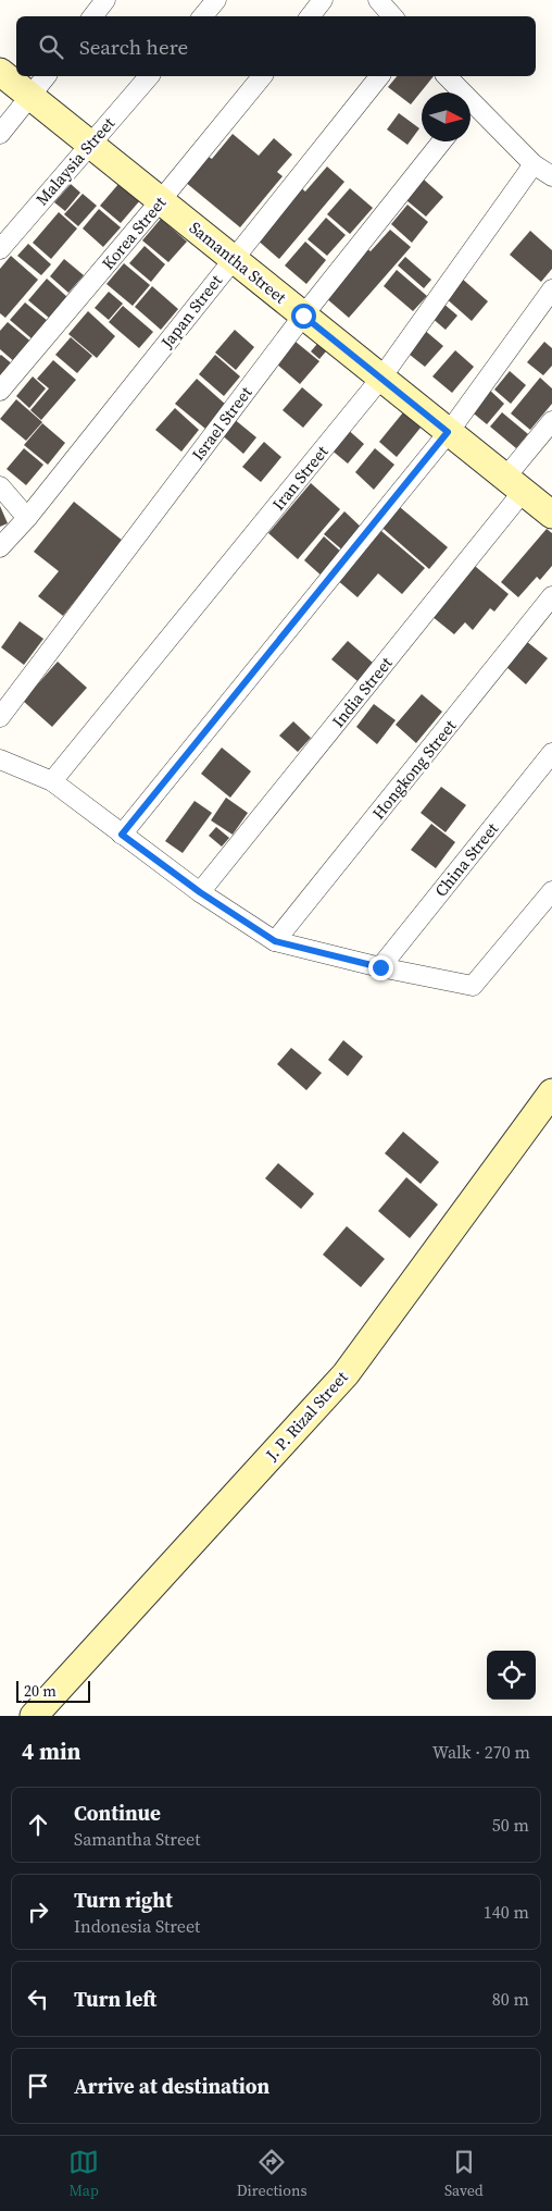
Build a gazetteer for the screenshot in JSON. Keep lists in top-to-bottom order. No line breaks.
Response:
{"streets":{"main road":["Samantha Street","J. P. Rizal Street"],"street":["Malaysia Street","Korea Street","Japan Street","Israel Street","Iran Street","India Street","Hongkong Street","China Street"]},"crossings":[["Malaysia Street","Samantha Street"],["Korea Street","Samantha Street"],["Samantha Street","Japan Street"],["Samantha Street","Israel Street"],["Samantha Street","Iran Street"],["Samantha Street","India Street"]],"scale_bar":"20 m","north":"right","page":{"search":"Search here","scale":"20 m","heading":["4 min","Walk · 270 m"],"list":[["Continue","Samantha Street","50 m"],["Turn right","Indonesia Street","140 m"],["Turn left","80 m"],"Arrive at destination"],"nav":["Map","Directions","Saved"]}}
